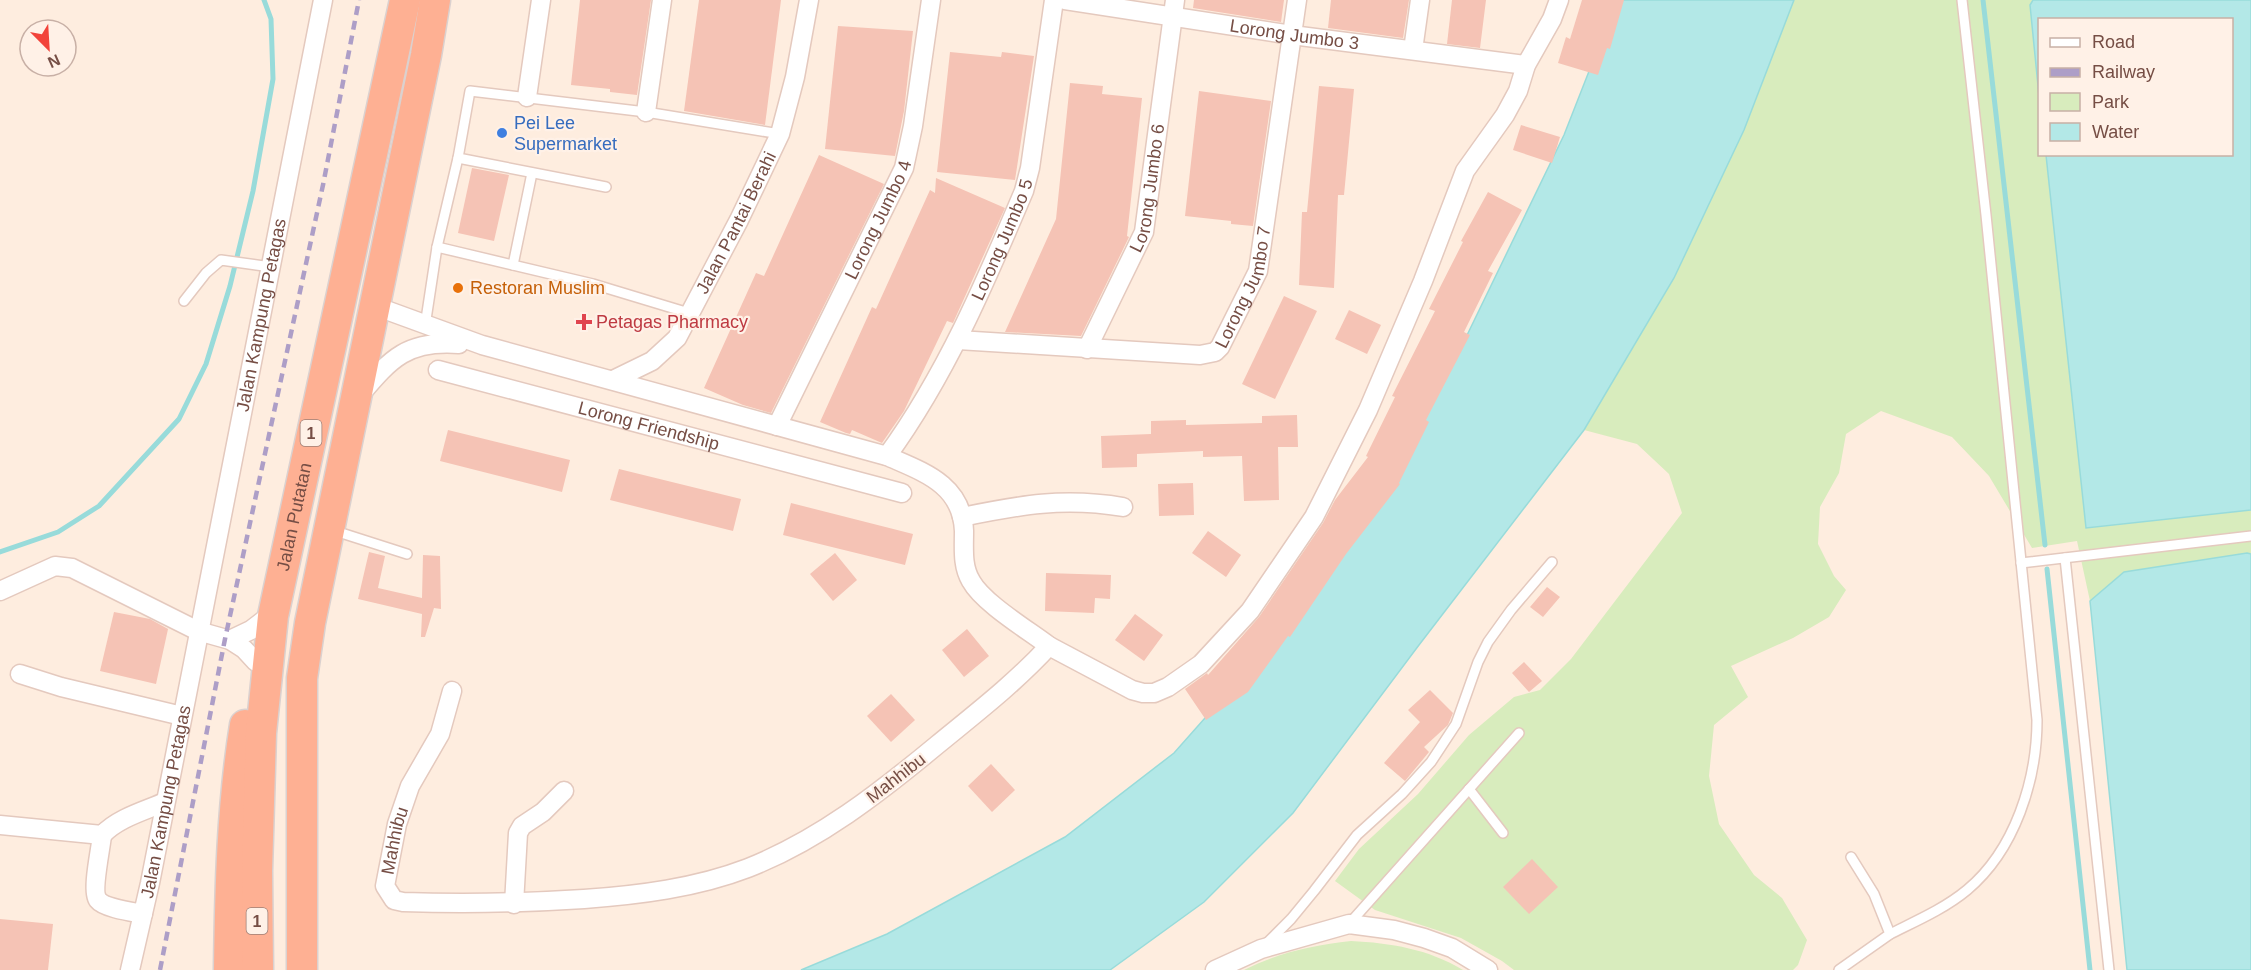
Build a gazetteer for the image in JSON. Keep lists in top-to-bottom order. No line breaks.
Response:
{"streets":{"highway":["1","Jalan Putatan"],"street":["Lorong Jumbo 3","Lorong Jumbo 6","Lorong Jumbo 4","Jalan Pantai Berahi","Lorong Jumbo 5","Lorong Jumbo 7","Jalan Kampung Petagas","Lorong Friendship","Mahhibu"]},"crossings":[["Lorong Jumbo 3","Lorong Jumbo 6"],["Lorong Jumbo 3","Lorong Jumbo 7"],["Lorong Jumbo 6","Lorong Jumbo 7"],["Lorong Jumbo 5","Lorong Jumbo 7"]],"places":{"other":["Pei Lee Supermarket","Restoran Muslim"],"health":["Petagas Pharmacy"]},"legend":["Road","Railway","Park","Water"],"north":"bottom right"}
